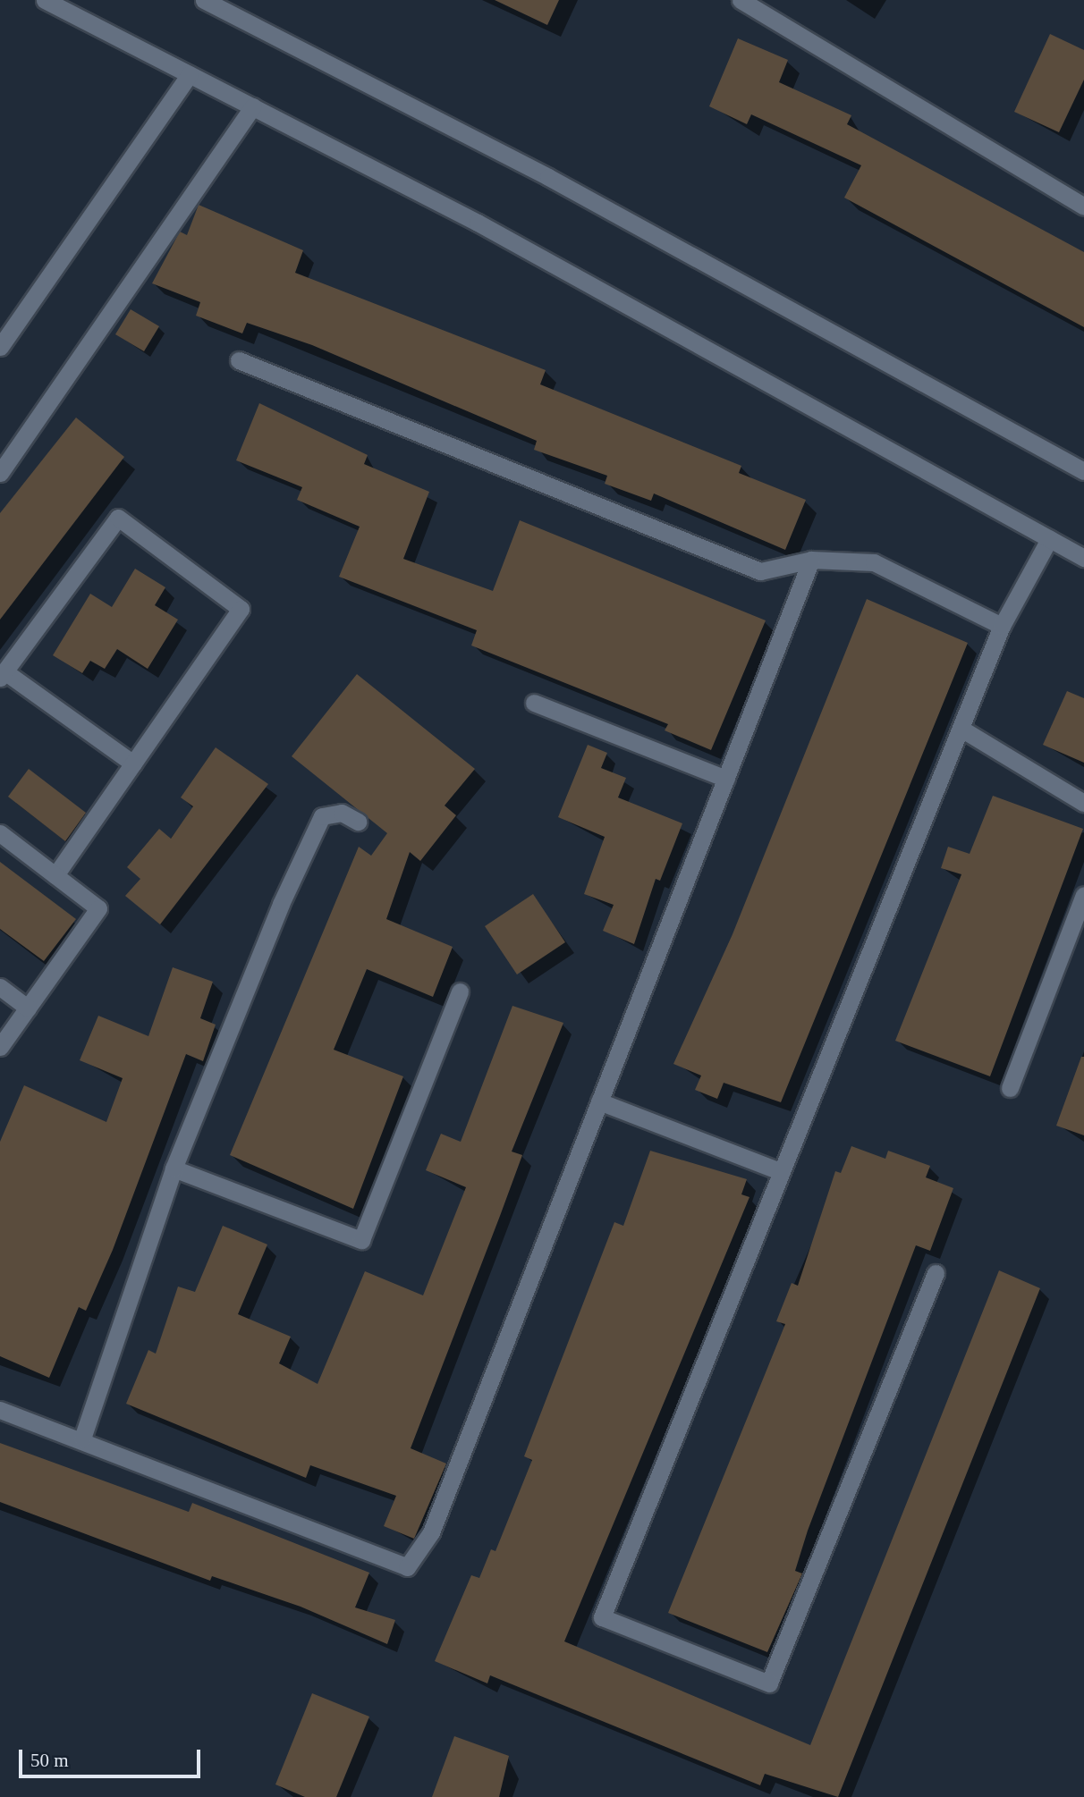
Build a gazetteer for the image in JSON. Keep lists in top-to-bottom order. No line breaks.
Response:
{"scale_bar":"50 m"}
